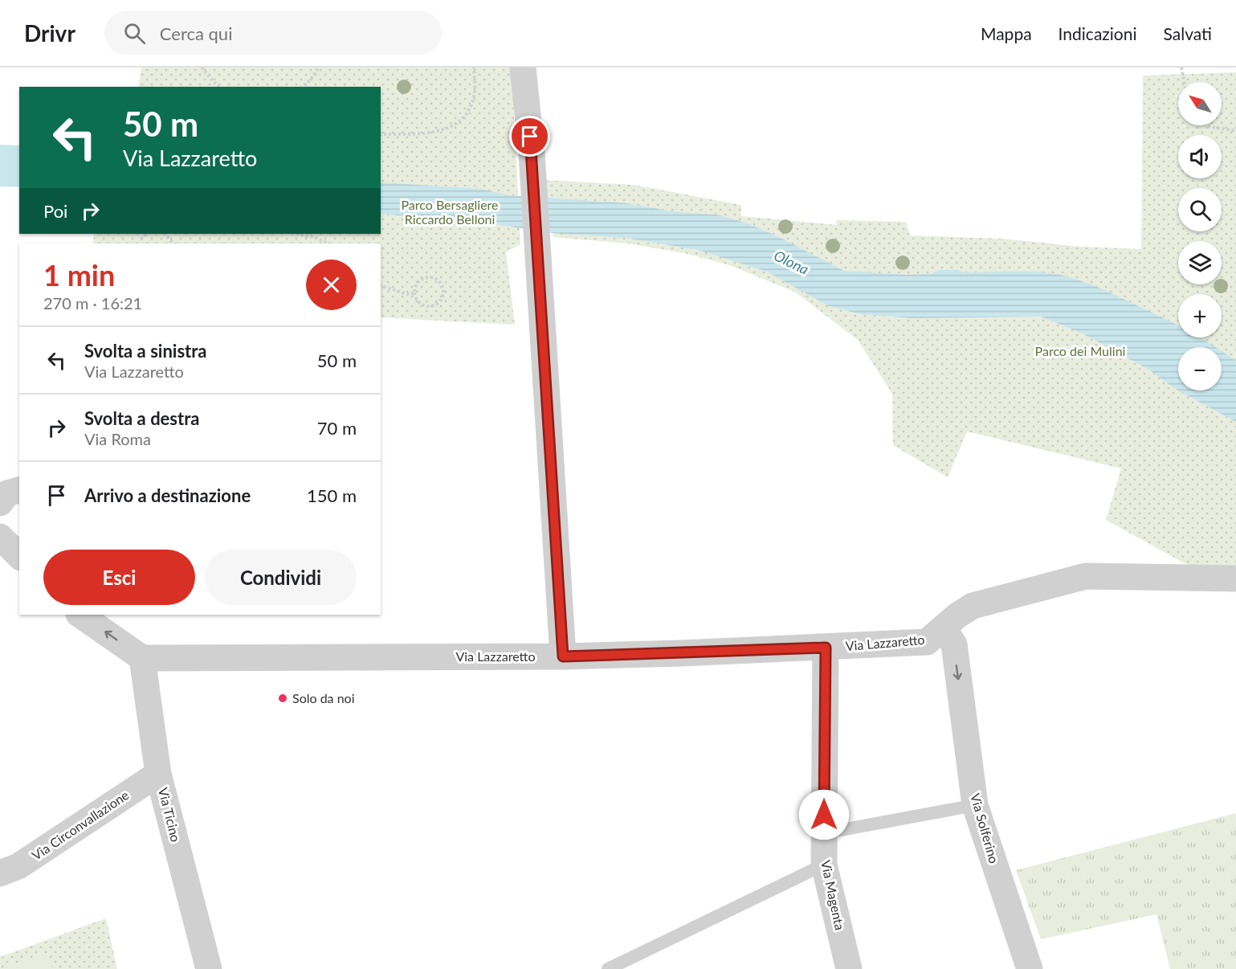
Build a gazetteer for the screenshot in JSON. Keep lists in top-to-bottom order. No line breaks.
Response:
{"streets":{"street":["Via Lazzaretto","Via Ticino","Via Circonvallazione","Via Solferino","Via Magenta"]},"crossings":[["Via Lazzaretto","Via Ticino"],["Via Lazzaretto","Via Solferino"],["Via Lazzaretto","Via Magenta"],["Via Ticino","Via Circonvallazione"]],"one_way":["Via Solferino"],"water":["Olona"],"parks":["Parco Bersagliere Riccardo Belloni","Parco dei Mulini"],"places":["Solo da noi"],"north":"top left","page":{"header":"Drivr","search":"Cerca qui","nav":["Mappa","Indicazioni","Salvati"],"map_buttons":["+","−"],"turn":["50 m","Via Lazzaretto"],"then":"Poi","heading":["1 min","270 m · 16:21"],"list":[{"name":"Svolta a sinistra","note":"Via Lazzaretto","value":"50 m"},{"name":"Svolta a destra","note":"Via Roma","value":"70 m"},{"name":"Arrivo a destinazione","value":"150 m"}],"buttons":["Esci","Condividi"]}}
